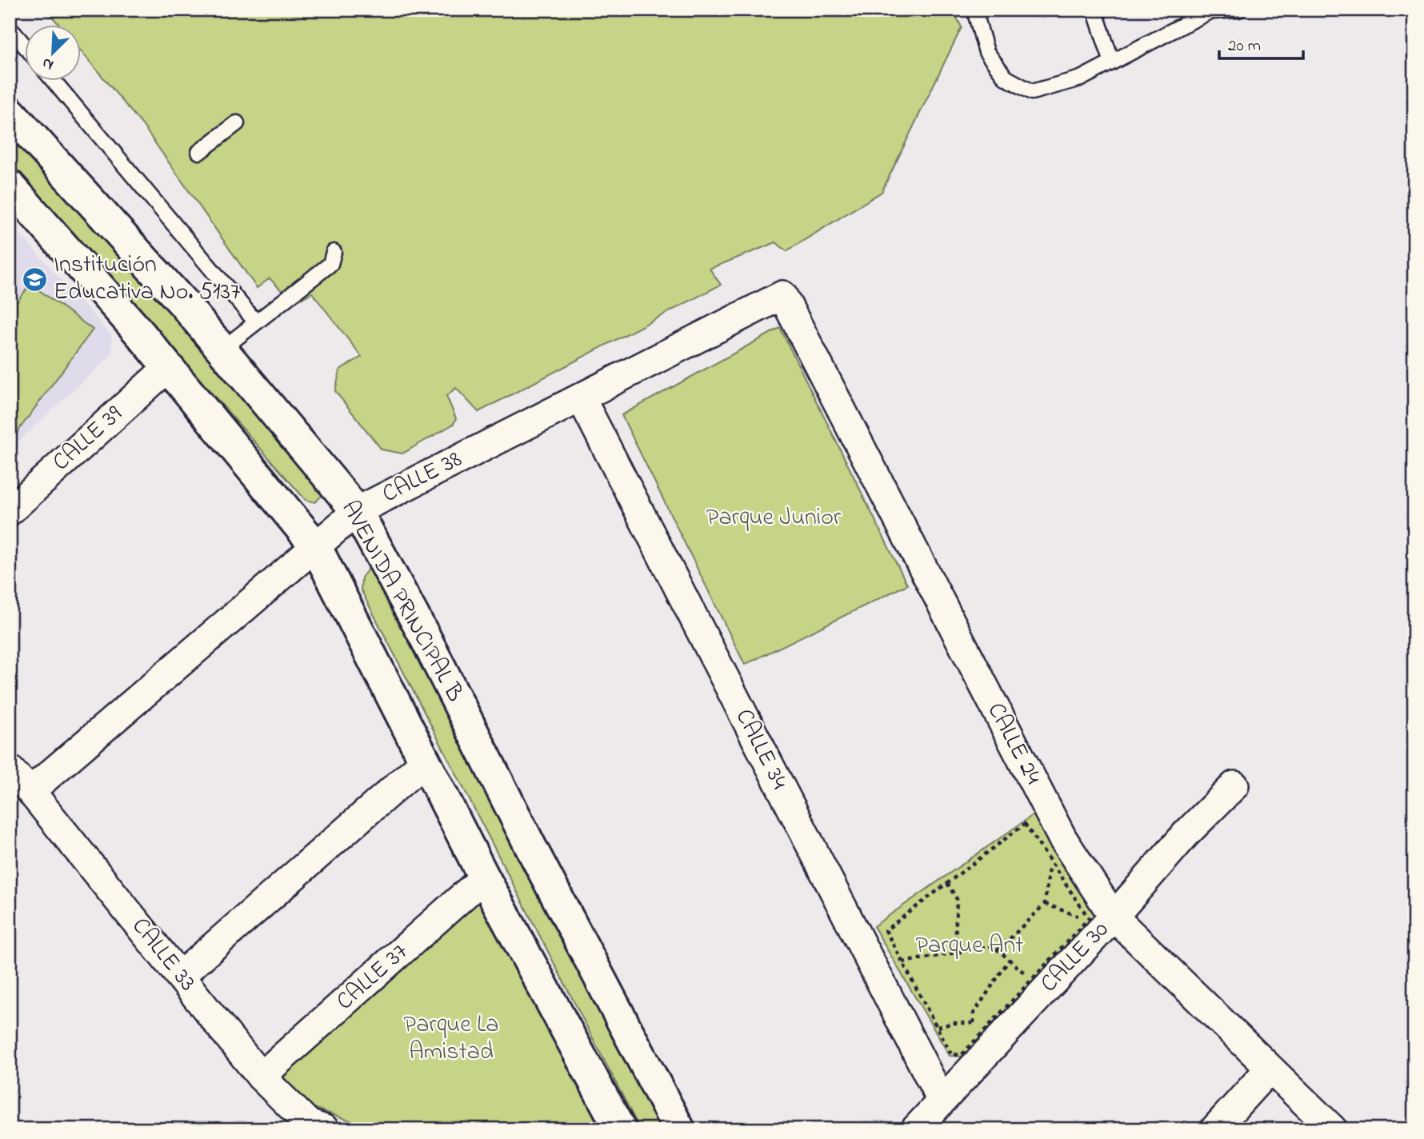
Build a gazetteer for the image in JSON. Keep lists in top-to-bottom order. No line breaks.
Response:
{"streets":{"main road":["AVENIDA PRINCIPAL B"],"street":["CALLE 39","CALLE 38","CALLE 24","CALLE 34","CALLE 33","CALLE 30","CALLE 37"]},"crossings":[["CALLE 39","AVENIDA PRINCIPAL B"],["CALLE 38","AVENIDA PRINCIPAL B"],["CALLE 38","CALLE 24"],["CALLE 38","CALLE 34"],["CALLE 38","CALLE 33"],["AVENIDA PRINCIPAL B","CALLE 37"],["CALLE 24","CALLE 30"],["CALLE 34","CALLE 30"],["CALLE 33","CALLE 37"]],"parks":["Parque Junior","Parque Ant","Parque La Amistad"],"places":{"school or university":["Institución Educativa No. 5137"]},"scale_bar":"20 m","north":"bottom left"}
